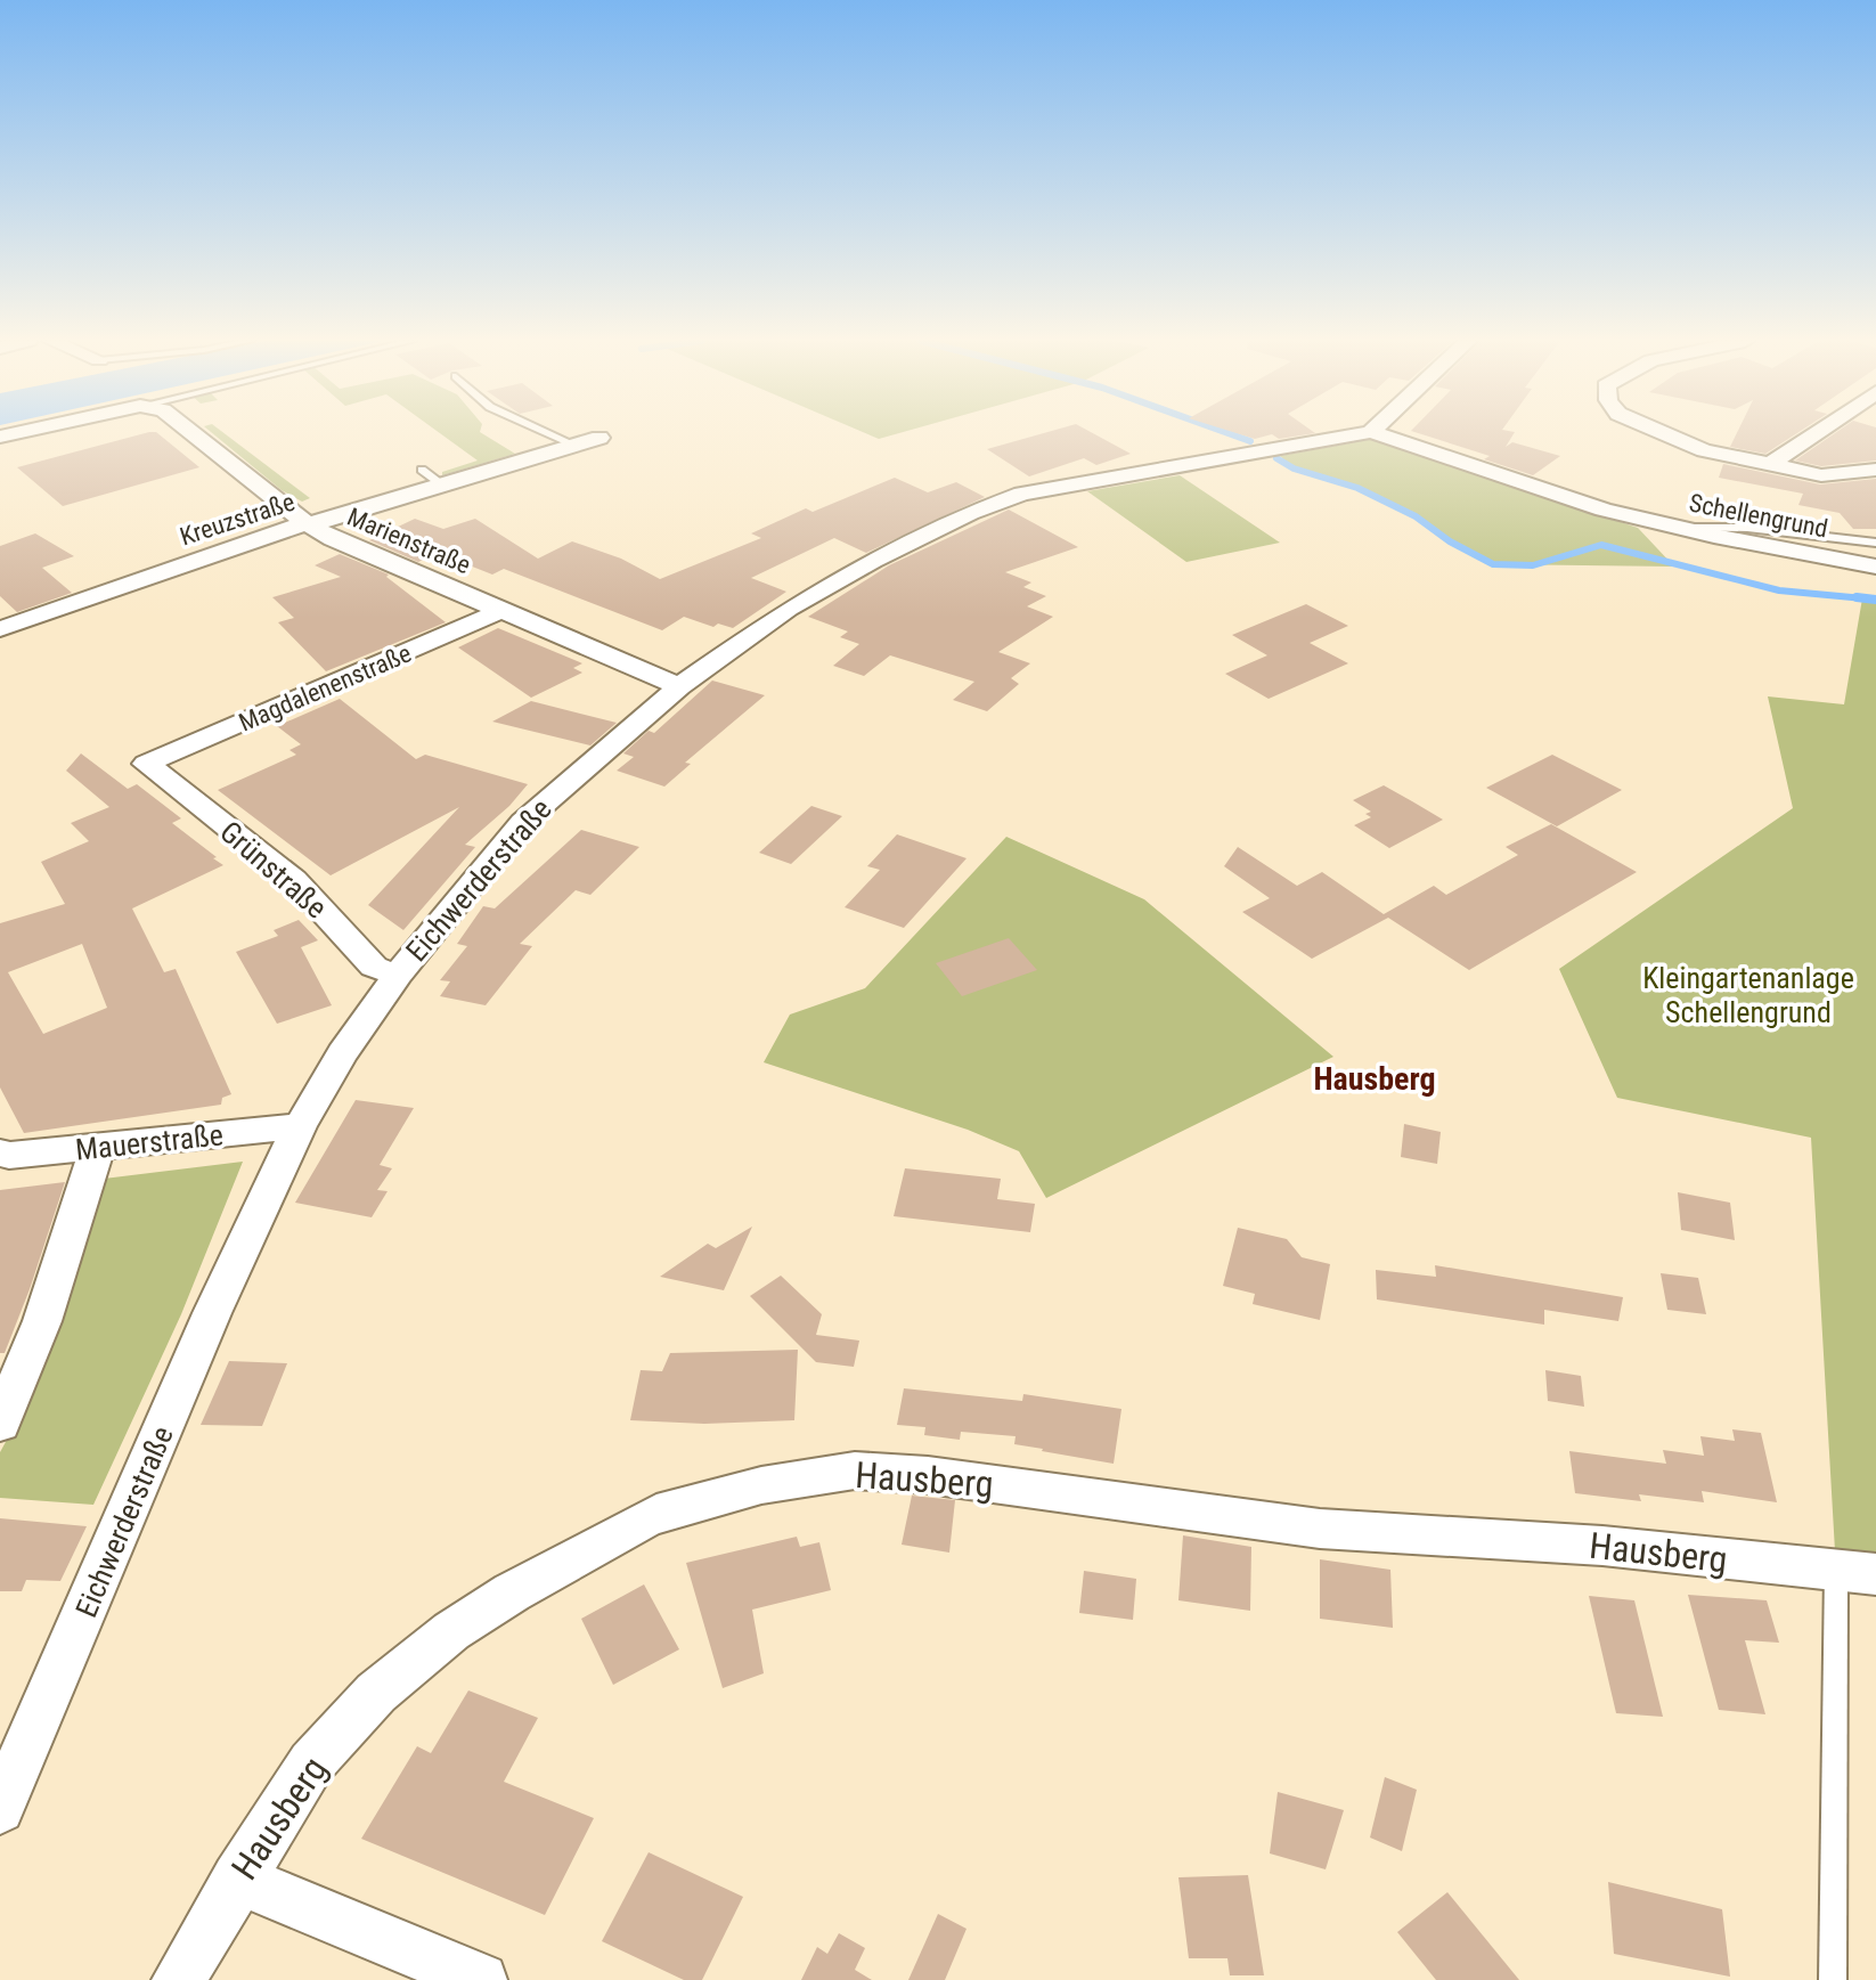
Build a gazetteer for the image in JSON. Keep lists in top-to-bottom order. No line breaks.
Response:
{"streets":{"street":["Schellengrund","Kreuzstraße","Marienstraße","Magdalenenstraße","Grünstraße","Eichwerderstraße","Mauerstraße","Hausberg"]},"crossings":[["Kreuzstraße","Marienstraße"],["Marienstraße","Magdalenenstraße"],["Marienstraße","Eichwerderstraße"],["Magdalenenstraße","Grünstraße"],["Grünstraße","Eichwerderstraße"],["Eichwerderstraße","Mauerstraße"]],"districts":["Hausberg"],"parks":["Kleingartenanlage Schellengrund"]}
